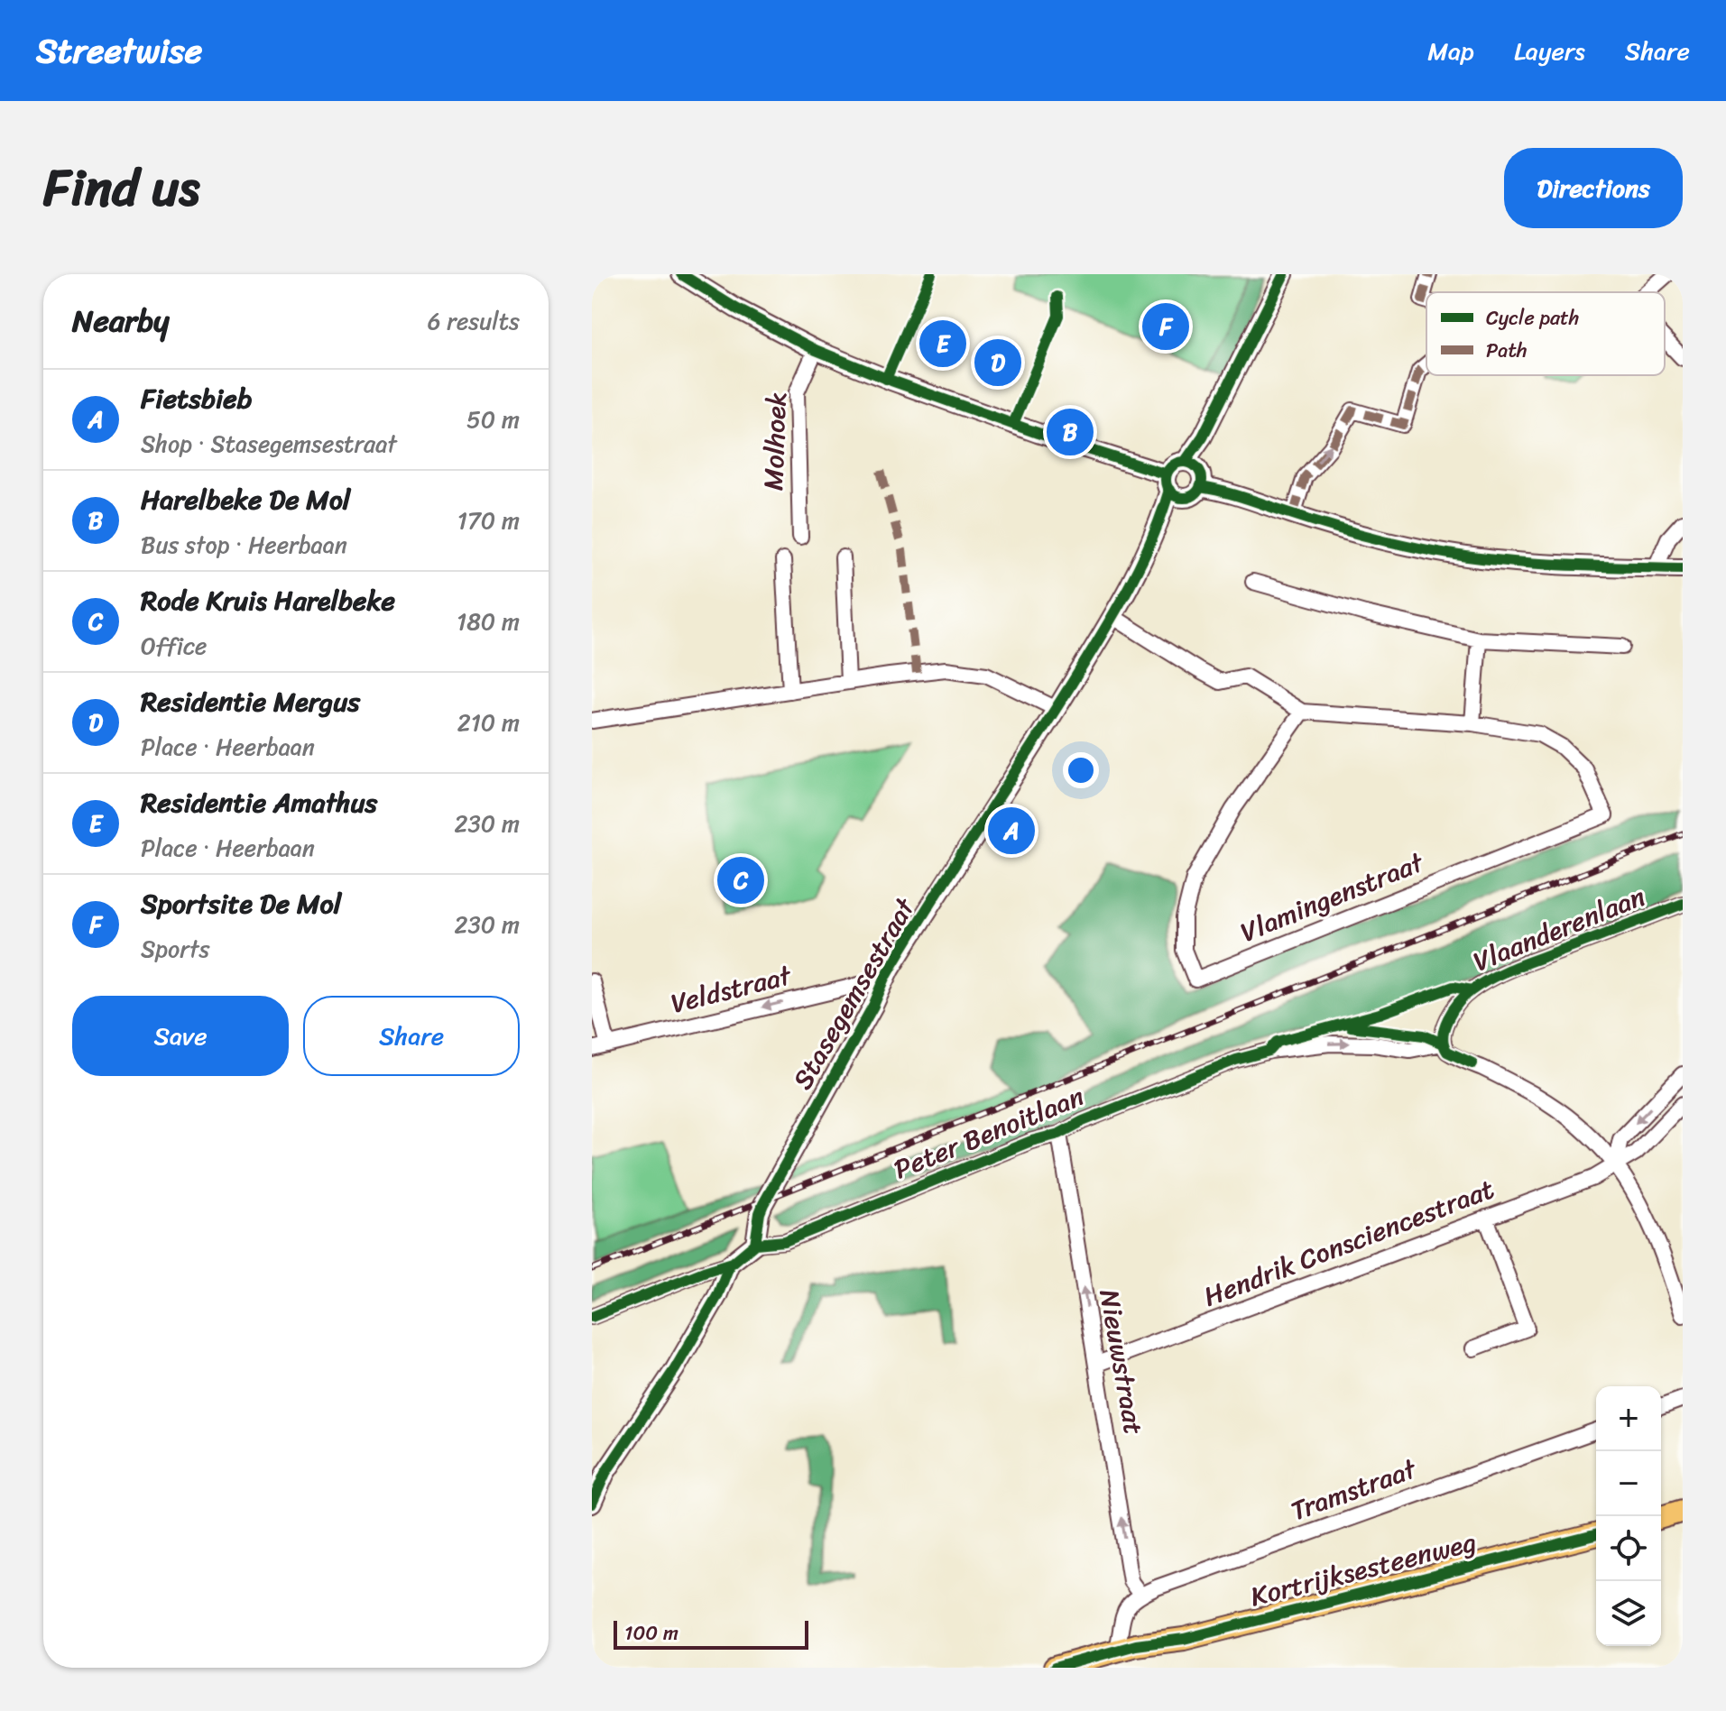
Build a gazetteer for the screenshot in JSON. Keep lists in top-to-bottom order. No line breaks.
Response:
{"streets":{"main road":["Kortrijksesteenweg"],"street":["Molhoek","Vlamingenstraat","Vlaanderenlaan","Veldstraat","Stasegemsestraat","Peter Benoitlaan","Hendrik Consciencestraat","Nieuwstraat","Tramstraat"]},"crossings":[["Vlamingenstraat","Stasegemsestraat"],["Vlaanderenlaan","Peter Benoitlaan"],["Veldstraat","Stasegemsestraat"],["Stasegemsestraat","Peter Benoitlaan"],["Peter Benoitlaan","Nieuwstraat"],["Hendrik Consciencestraat","Nieuwstraat"],["Nieuwstraat","Tramstraat"],["Tramstraat","Kortrijksesteenweg"]],"one_way":["Veldstraat","Peter Benoitlaan","Nieuwstraat"],"legend":["Cycle path","Path"],"scale_bar":"100 m","page":{"header":"Streetwise","nav":["Map","Layers","Share"],"title":"Find us","buttons":["Directions",["Save","Share"]],"heading":["Nearby","6 results"],"pins":["F","E","D","B","A","C"],"list":[{"mark":"A","name":"Fietsbieb","note":"Shop · Stasegemsestraat","value":"50 m"},{"mark":"B","name":"Harelbeke De Mol","note":"Bus stop · Heerbaan","value":"170 m"},{"mark":"C","name":"Rode Kruis Harelbeke","note":"Office","value":"180 m"},{"mark":"D","name":"Residentie Mergus","note":"Place · Heerbaan","value":"210 m"},{"mark":"E","name":"Residentie Amathus","note":"Place · Heerbaan","value":"230 m"},{"mark":"F","name":"Sportsite De Mol","note":"Sports","value":"230 m"}],"map_buttons":["+","−"],"scale":"100 m"}}
